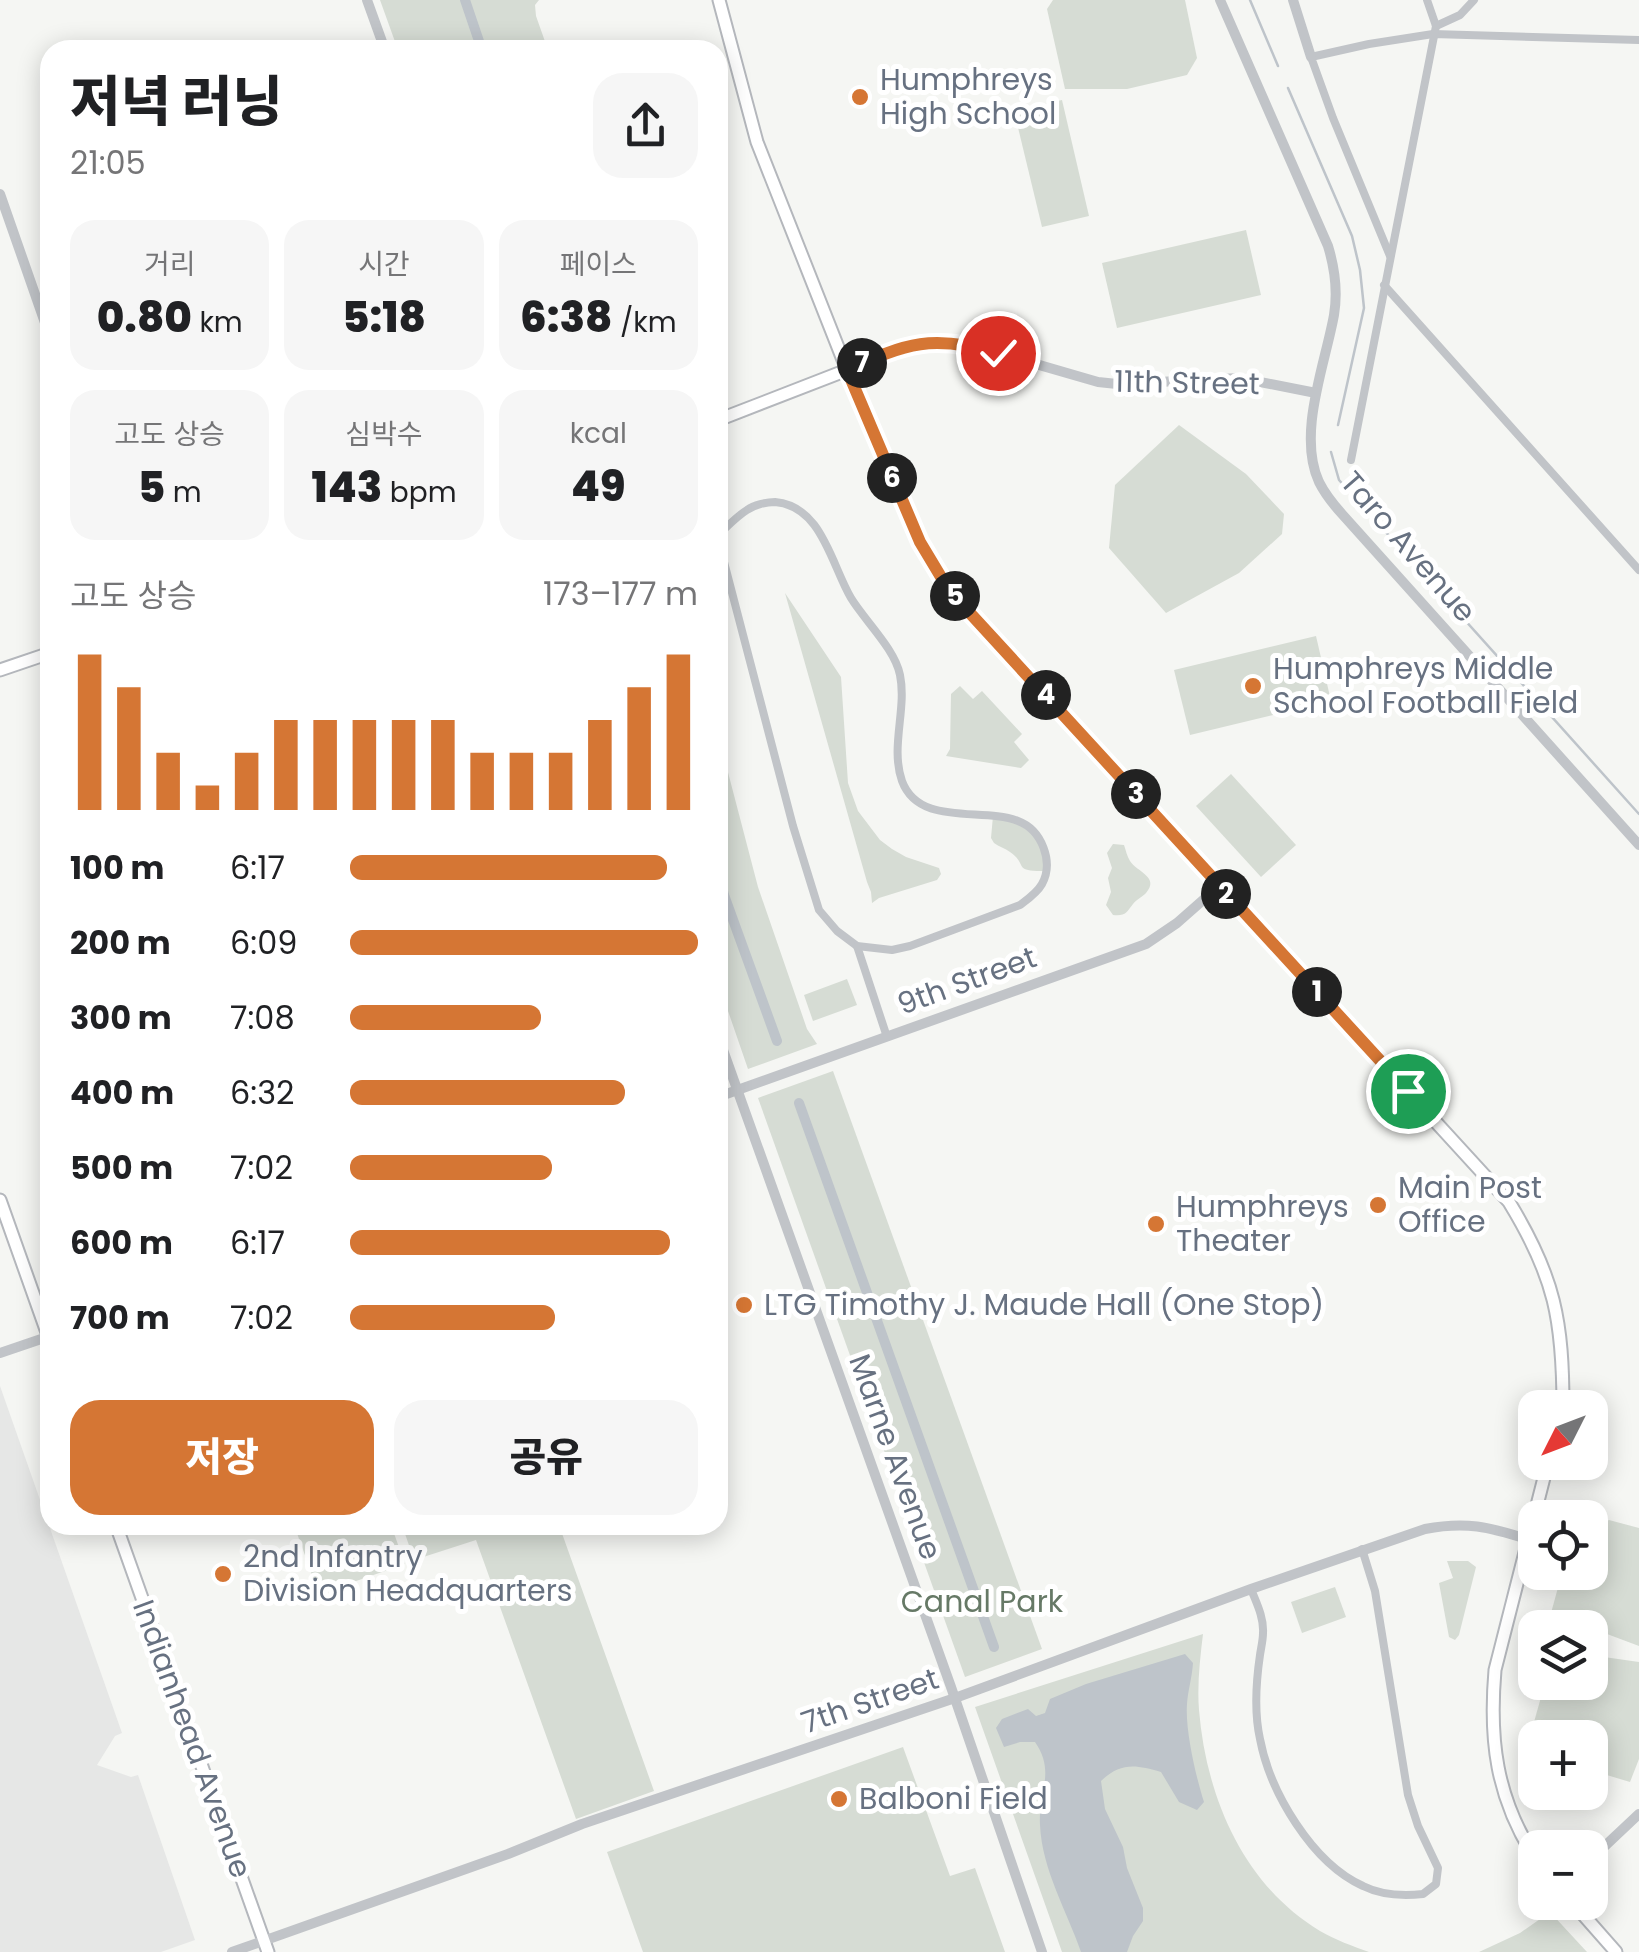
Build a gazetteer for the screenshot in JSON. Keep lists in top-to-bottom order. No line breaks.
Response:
{"streets":{"main road":["11th Street","Indianhead Avenue"],"street":["Taro Avenue","9th Street","Marne Avenue","7th Street"]},"crossings":[["11th Street","Taro Avenue"],["9th Street","Marne Avenue"],["Marne Avenue","7th Street"],["7th Street","Indianhead Avenue"]],"parks":["Canal Park"],"places":["Humphreys High School","Humphreys Middle School Football Field","Main Post Office","Humphreys Theater","LTG Timothy J. Maude Hall (One Stop)","2nd Infantry Division Headquarters","Balboni Field"],"north":"bottom left","page":{"heading":["저녁 러닝","21:05"],"stats":[["거리","0.80 km"],["시간","5:18"],["페이스","6:38 /km"],["고도 상승","5 m"],["심박수","143 bpm"],["kcal","49"]],"pins":["7","6","5","4","3","2","1"],"chart":["고도 상승","173–177 m"],"list":[{"name":"100 m","note":"6:17"},{"name":"200 m","note":"6:09"},{"name":"300 m","note":"7:08"},{"name":"400 m","note":"6:32"},{"name":"500 m","note":"7:02"},{"name":"600 m","note":"6:17"},{"name":"700 m","note":"7:02"}],"buttons":["저장","공유"],"map_buttons":["+","−"]}}
